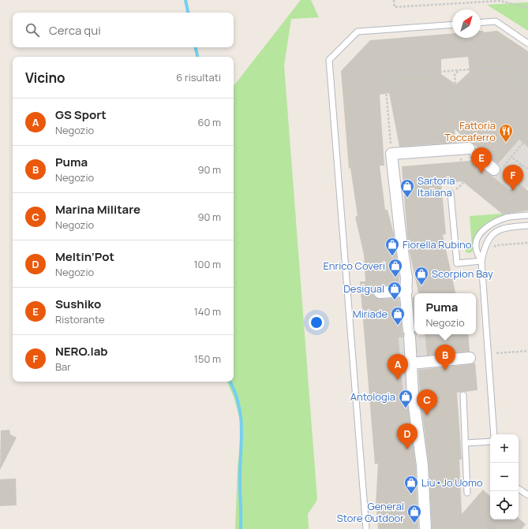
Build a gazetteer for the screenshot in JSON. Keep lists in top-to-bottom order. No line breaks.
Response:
{"places":{"restaurant":["Fattoria Toccaferro"],"shop":["Sartoria Italiana","Fiorella Rubino","Enrico Coveri","Scorpion Bay","Desigual","Miriade","Antologia","Liu•Jo Uomo","General Store Outdoor"]},"north":"top right","page":{"search":"Cerca qui","heading":["Vicino","6 risultati"],"list":[{"mark":"A","name":"GS Sport","note":"Negozio","value":"60 m"},{"mark":"B","name":"Puma","note":"Negozio","value":"90 m"},{"mark":"C","name":"Marina Militare","note":"Negozio","value":"90 m"},{"mark":"D","name":"Meltin’Pot","note":"Negozio","value":"100 m"},{"mark":"E","name":"Sushiko","note":"Ristorante","value":"140 m"},{"mark":"F","name":"NERO.lab","note":"Bar","value":"150 m"}],"pins":["E","F","B","A","C","D"],"popup":["Puma","Negozio"],"map_buttons":["+","−"]}}
